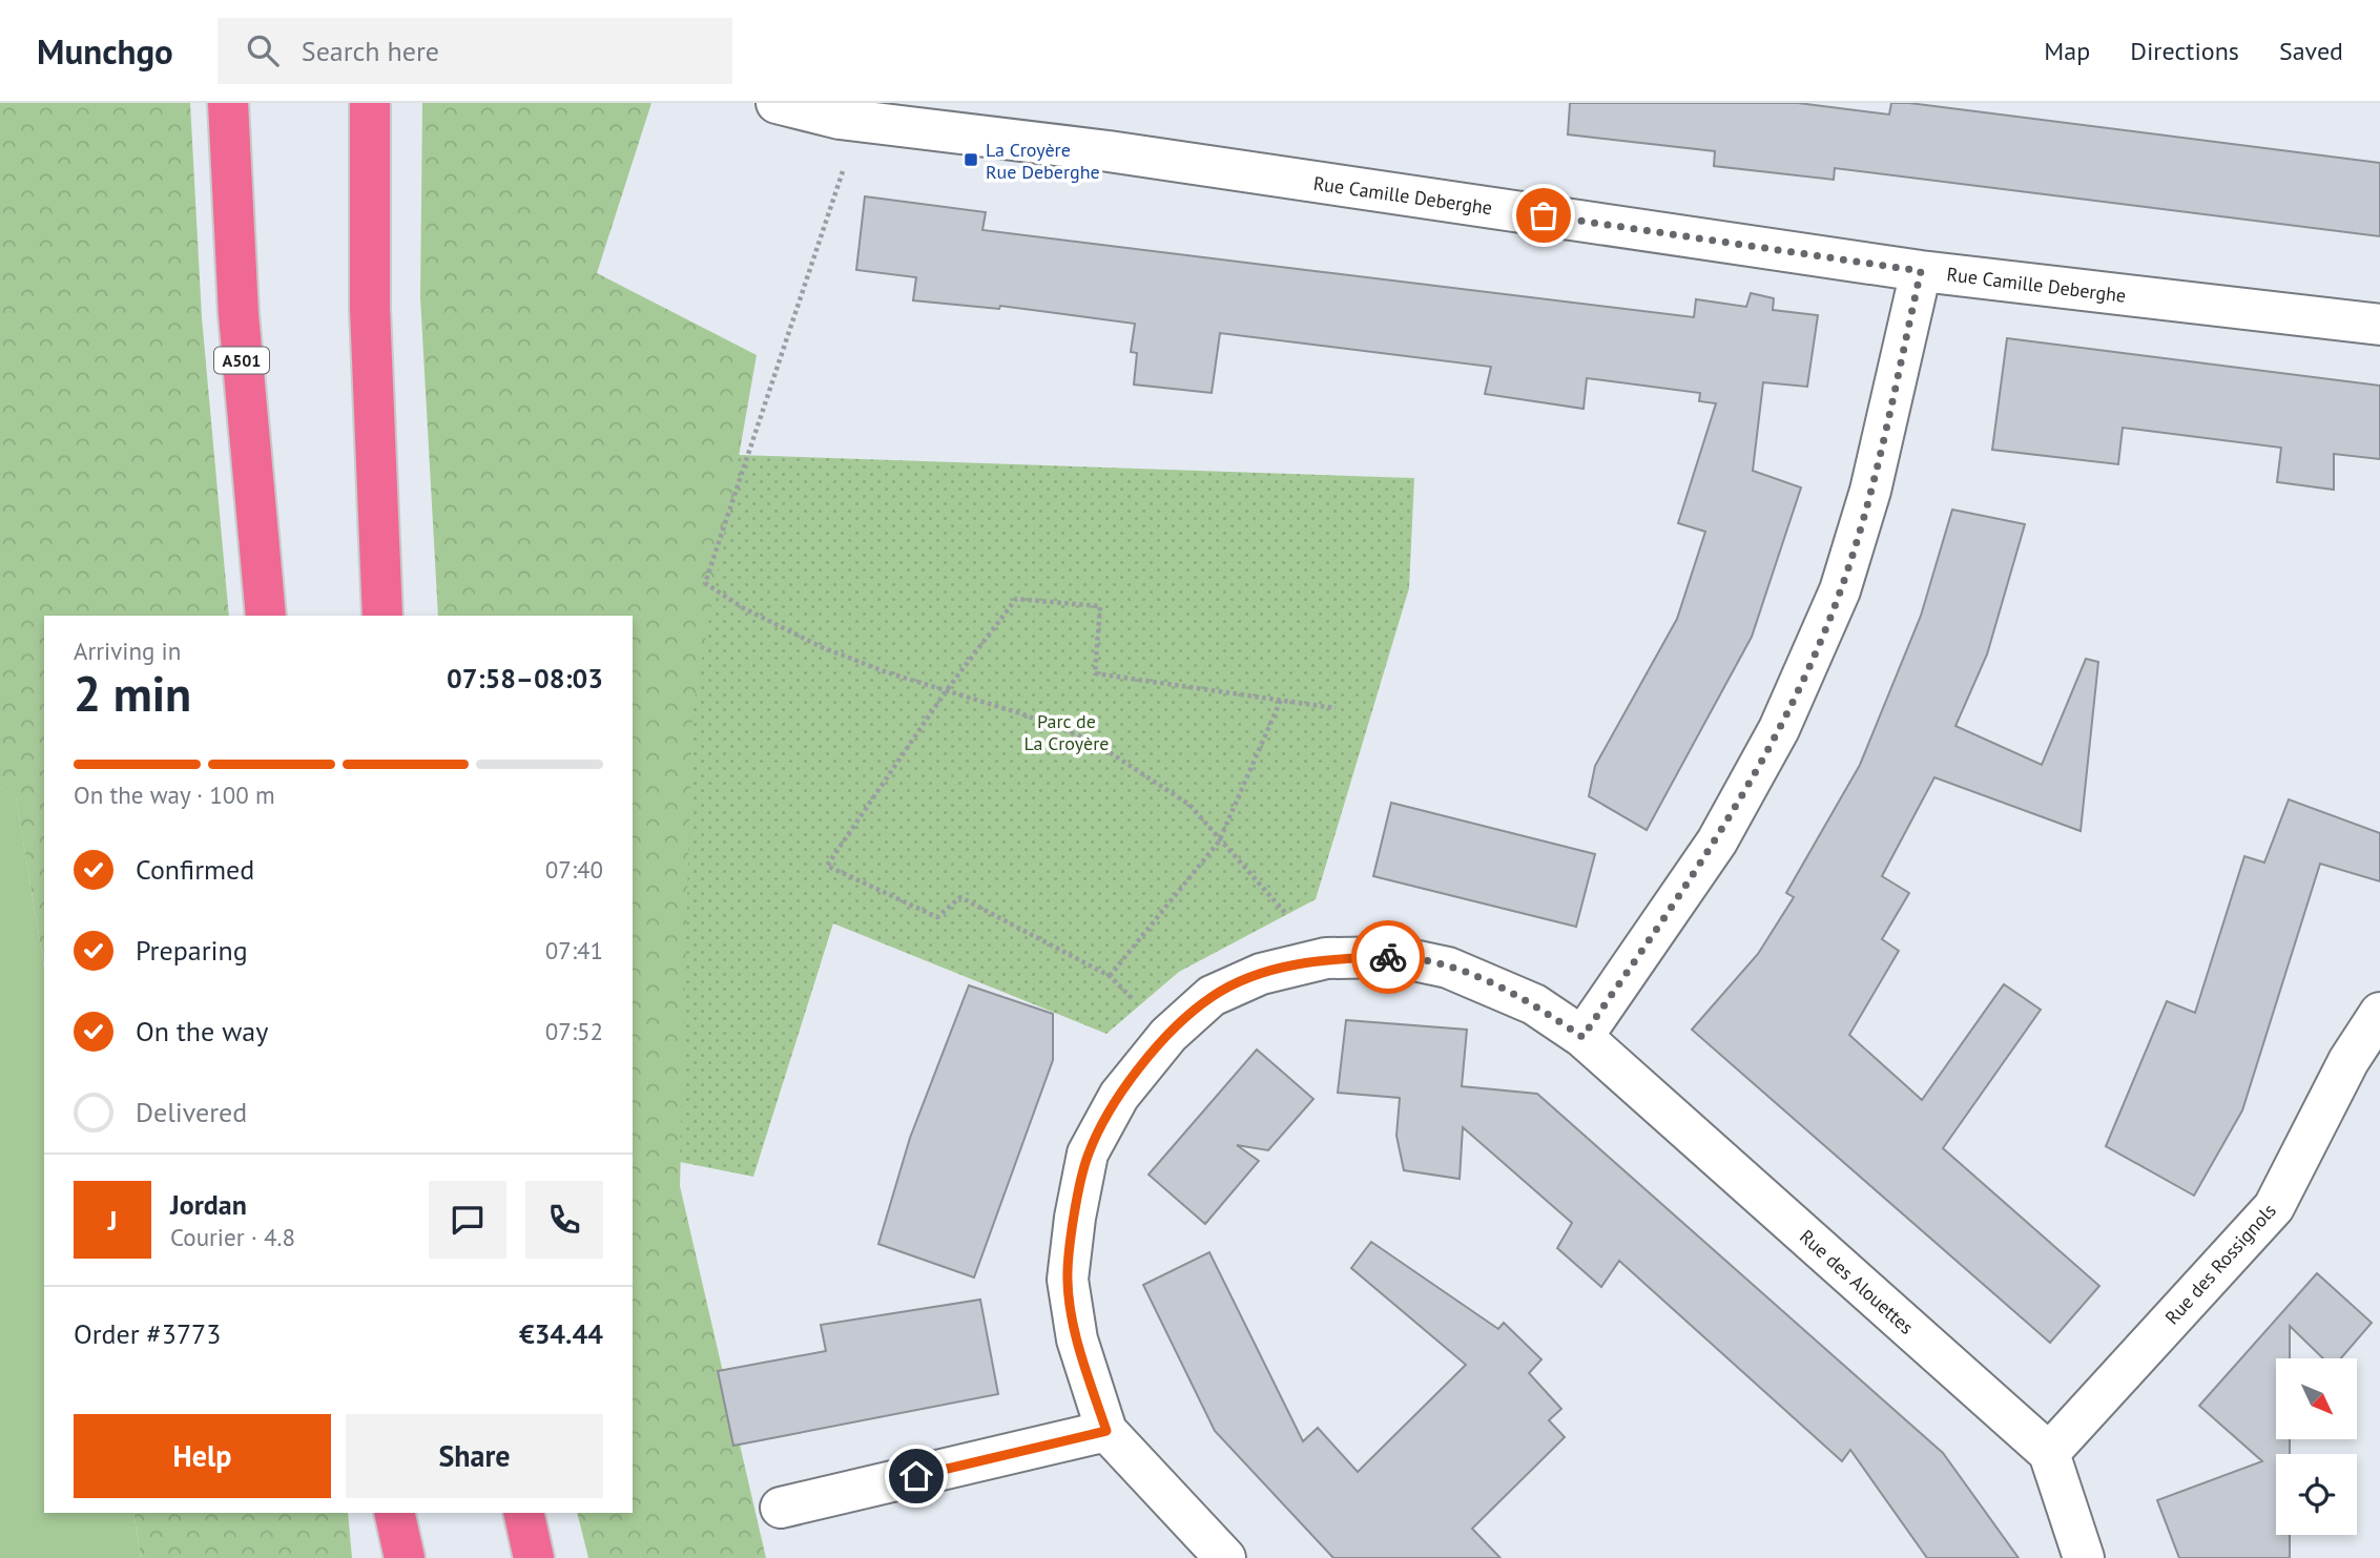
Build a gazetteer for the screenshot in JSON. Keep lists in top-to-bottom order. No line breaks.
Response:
{"streets":{"highway":["A501"],"street":["Rue Camille Deberghe","Rue des Rossignols","Rue des Alouettes"]},"crossings":[["Rue des Rossignols","Rue des Alouettes"]],"parks":["Parc de La Croyère"],"places":{"transit":["La Croyère Rue Deberghe"]},"north":"bottom right","page":{"header":"Munchgo","search":"Search here","nav":["Map","Directions","Saved"],"heading":["2 min","Arriving in","07:58–08:03"],"panel":["Jordan","Courier · 4.8","Order #3773","€34.44"],"bar":"On the way · 100 m","list":[["Confirmed","07:40"],["Preparing","07:41"],["On the way","07:52"],"Delivered"],"round":"J","buttons":["Help","Share"]}}
